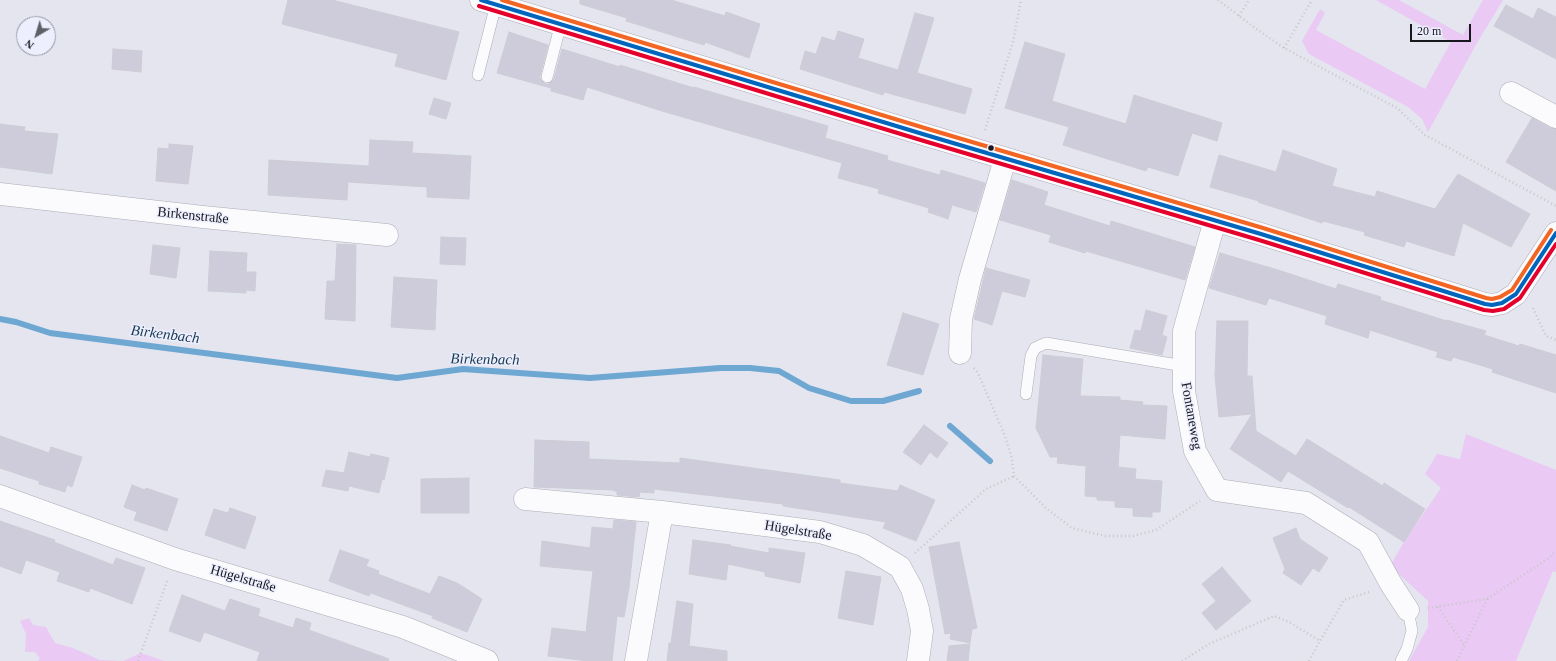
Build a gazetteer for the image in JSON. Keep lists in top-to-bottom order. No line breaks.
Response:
{"streets":{"street":["Birkenstraße","Fontaneweg","Hügelstraße"]},"water":["Birkenbach"],"scale_bar":"20 m","north":"bottom left"}
